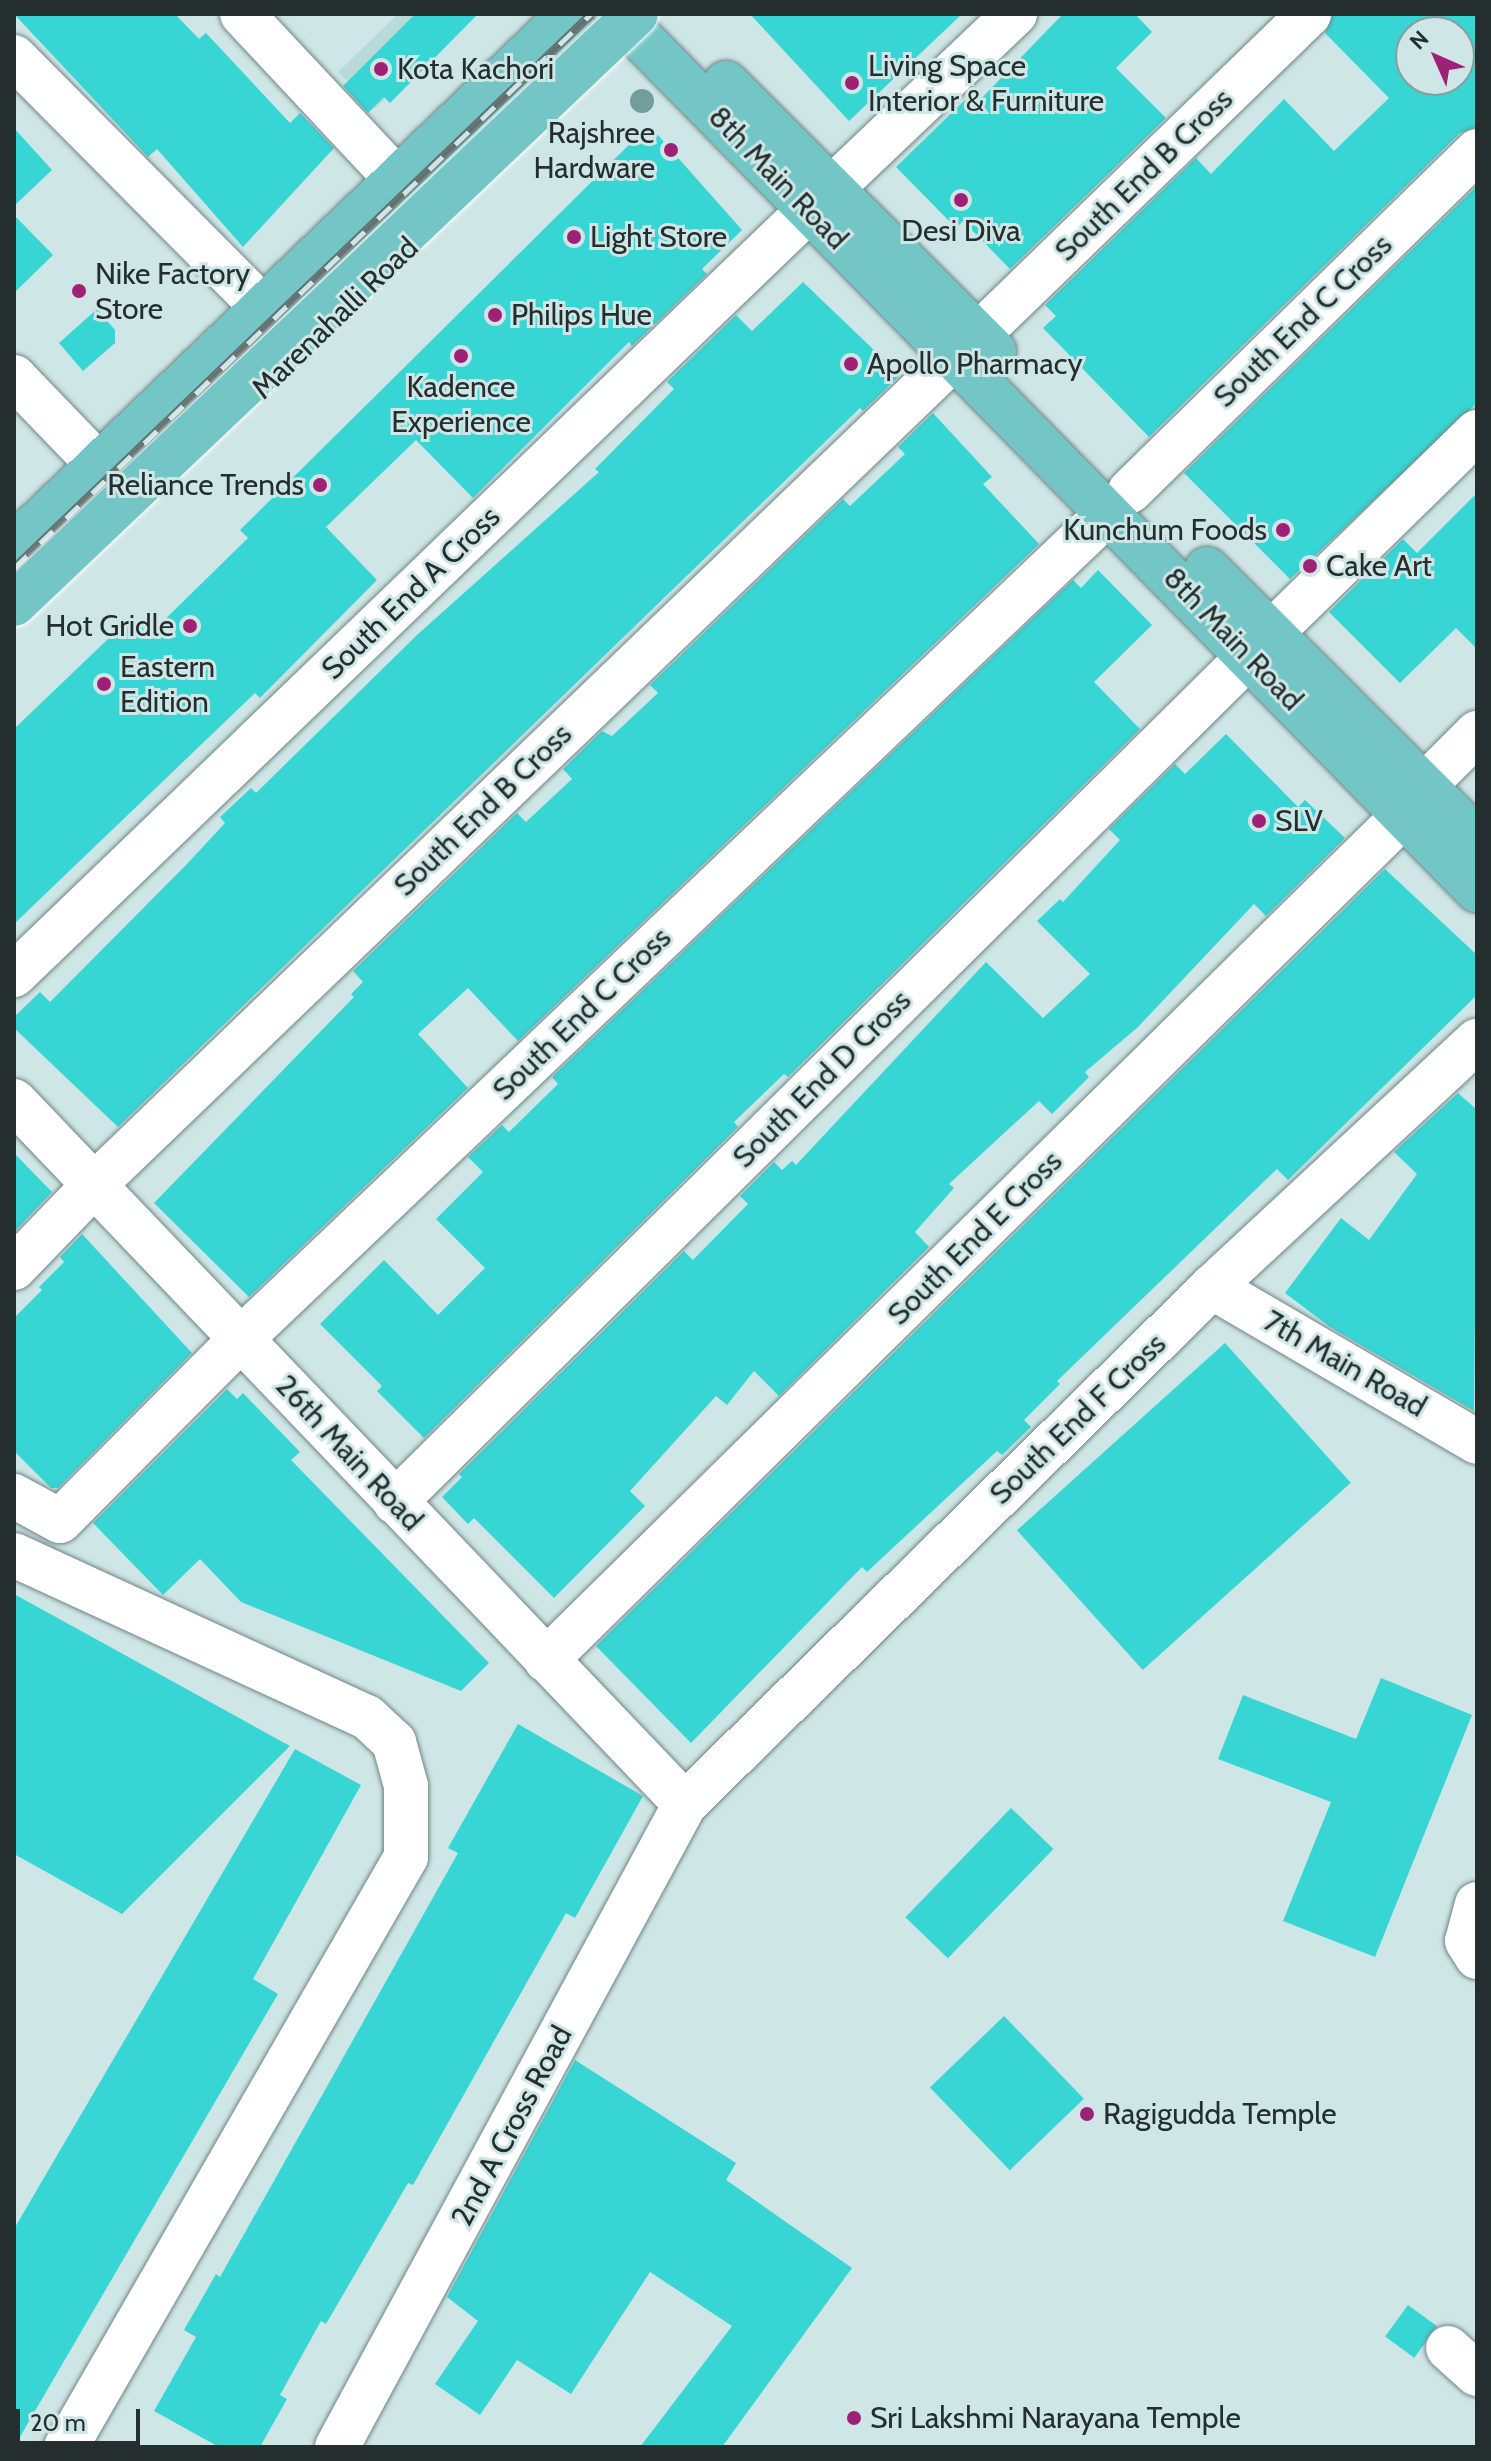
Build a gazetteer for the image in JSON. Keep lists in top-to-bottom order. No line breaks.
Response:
{"streets":{"main road":["8th Main Road","Marenahalli Road"],"street":["South End B Cross","South End C Cross","South End A Cross","South End D Cross","South End E Cross","7th Main Road","South End F Cross","26th Main Road","2nd A Cross Road"]},"crossings":[["South End B Cross","8th Main Road"],["South End B Cross","26th Main Road"],["8th Main Road","Marenahalli Road"],["8th Main Road","South End C Cross"],["8th Main Road","South End A Cross"],["8th Main Road","South End D Cross"],["8th Main Road","South End E Cross"],["South End C Cross","26th Main Road"],["South End D Cross","26th Main Road"],["South End E Cross","26th Main Road"],["7th Main Road","South End F Cross"],["South End F Cross","26th Main Road"],["South End F Cross","2nd A Cross Road"],["26th Main Road","2nd A Cross Road"]],"places":["Kota Kachori","Living Space Interior & Furniture","Rajshree Hardware","Desi Diva","Light Store","Nike Factory Store","Philips Hue","Kadence Experience","Apollo Pharmacy","Reliance Trends","Kunchum Foods","Cake Art","Hot Gridle","Eastern Edition","SLV","Ragigudda Temple","Sri Lakshmi Narayana Temple"],"scale_bar":"20 m","north":"top left"}
